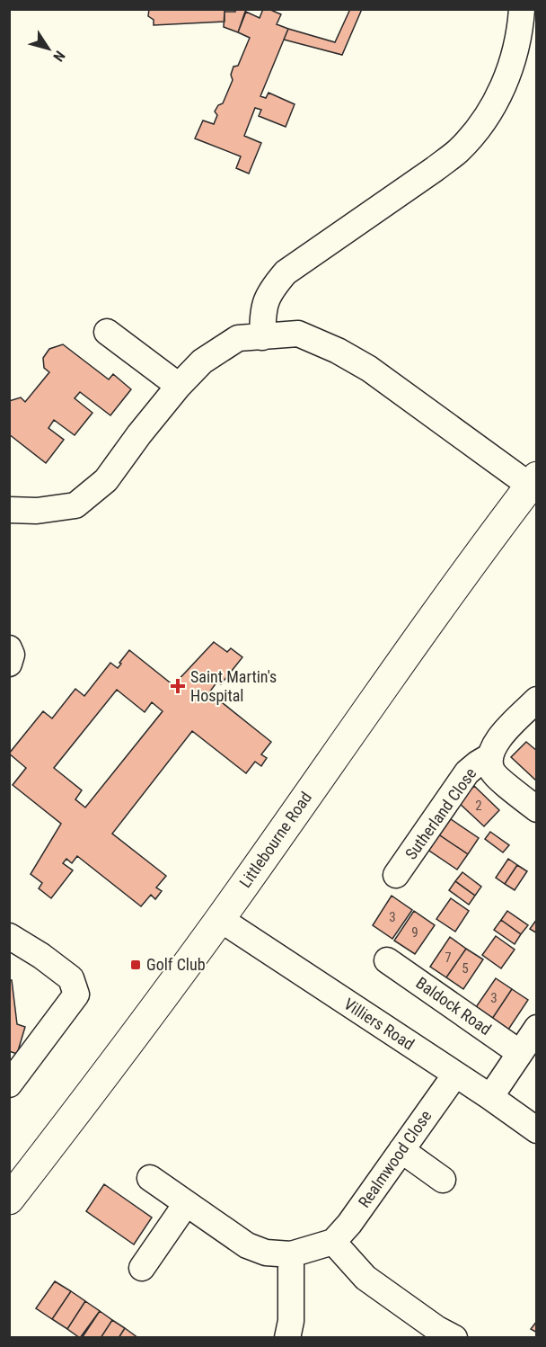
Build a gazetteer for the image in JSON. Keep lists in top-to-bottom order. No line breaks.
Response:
{"streets":{"main road":["Littlebourne Road"],"street":["Sutherland Close","Baldock Road","Villiers Road","Realmwood Close"]},"crossings":[["Littlebourne Road","Villiers Road"],["Villiers Road","Realmwood Close"]],"places":{"health":["Saint Martin's Hospital"],"transit":["Golf Club"]},"house_numbers":["2","3","9","7","5","3"],"north":"bottom right"}
